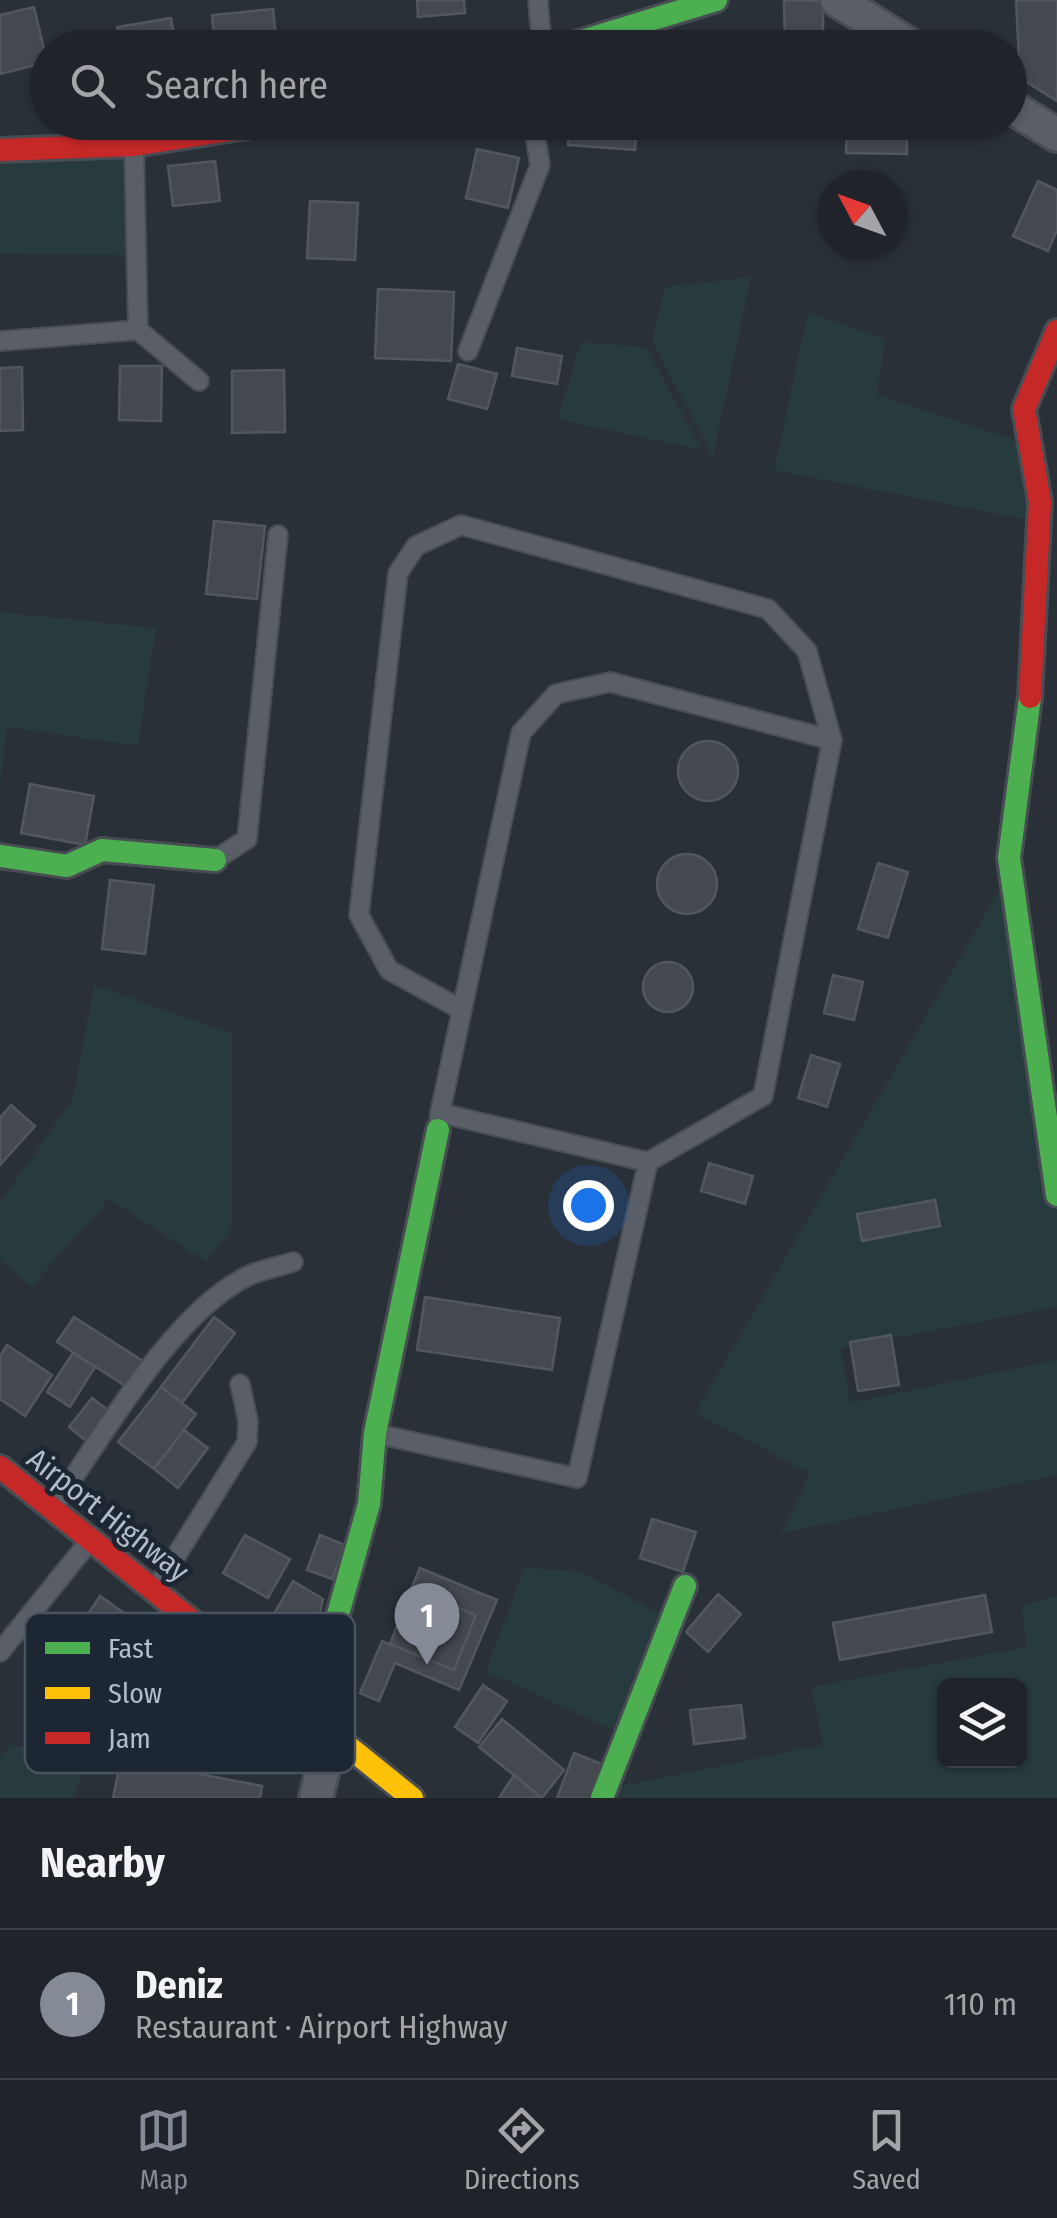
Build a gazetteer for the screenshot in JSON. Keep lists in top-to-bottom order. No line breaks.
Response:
{"streets":{"main road":["Airport Highway"]},"legend":["Fast","Slow","Jam"],"north":"top left","page":{"search":"Search here","pins":"1","heading":"Nearby","list":[{"mark":"1","name":"Deniz","note":"Restaurant · Airport Highway","value":"110 m"}],"nav":["Map","Directions","Saved"]}}
